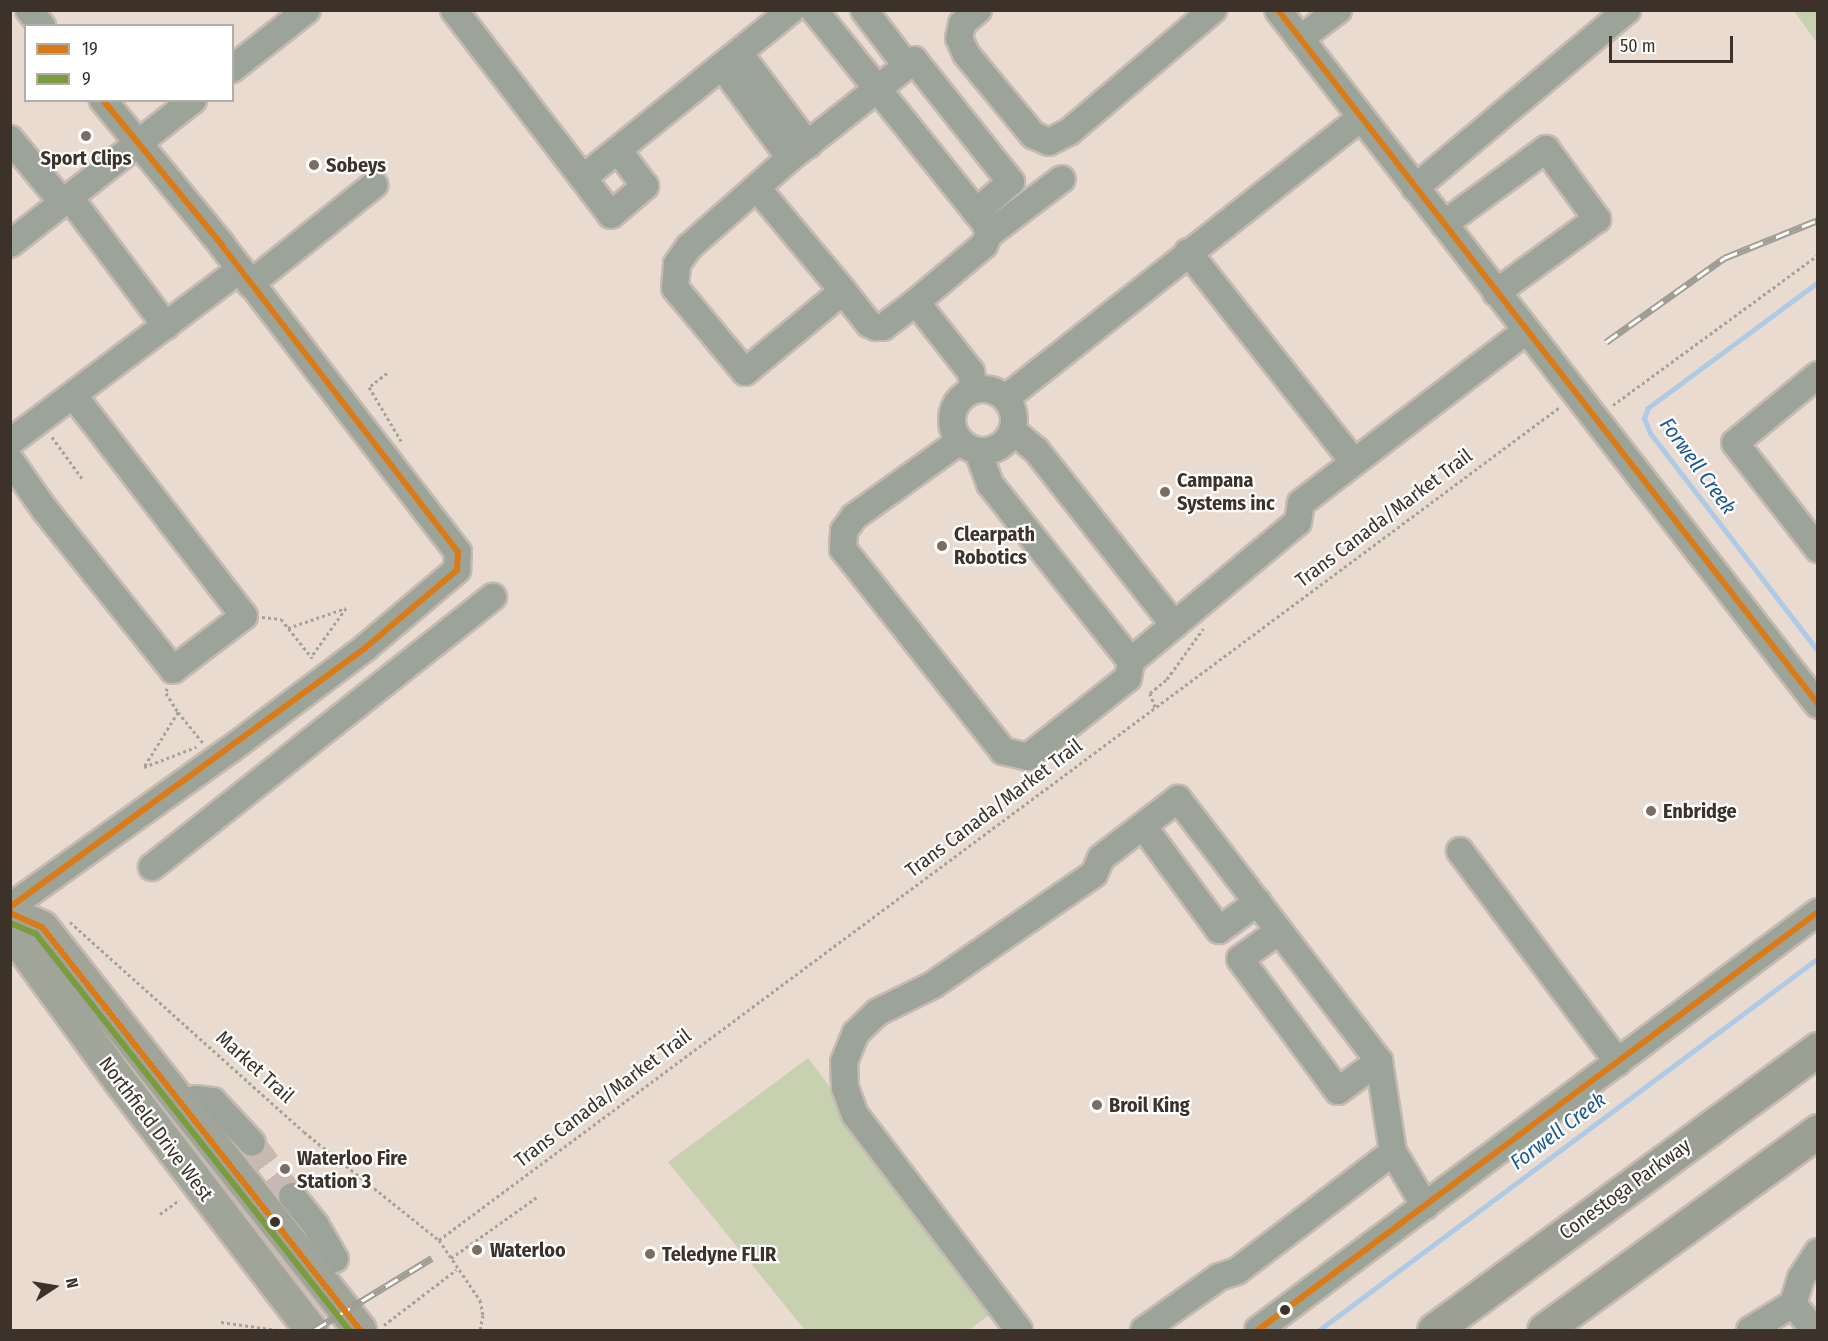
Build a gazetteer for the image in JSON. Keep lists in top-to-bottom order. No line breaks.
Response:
{"streets":{"highway":["Conestoga Parkway"],"main road":["Northfield Drive West"],"path":["Trans Canada/Market Trail","Market Trail"]},"crossings":[["Trans Canada/Market Trail","Market Trail"]],"water":["Forwell Creek"],"places":["Sport Clips","Sobeys","Campana Systems inc","Clearpath Robotics","Enbridge","Broil King","Waterloo Fire Station 3","Waterloo","Teledyne FLIR"],"lines":["transit line 19","transit line 9"],"legend":["19","9"],"scale_bar":"50 m","north":"right"}
